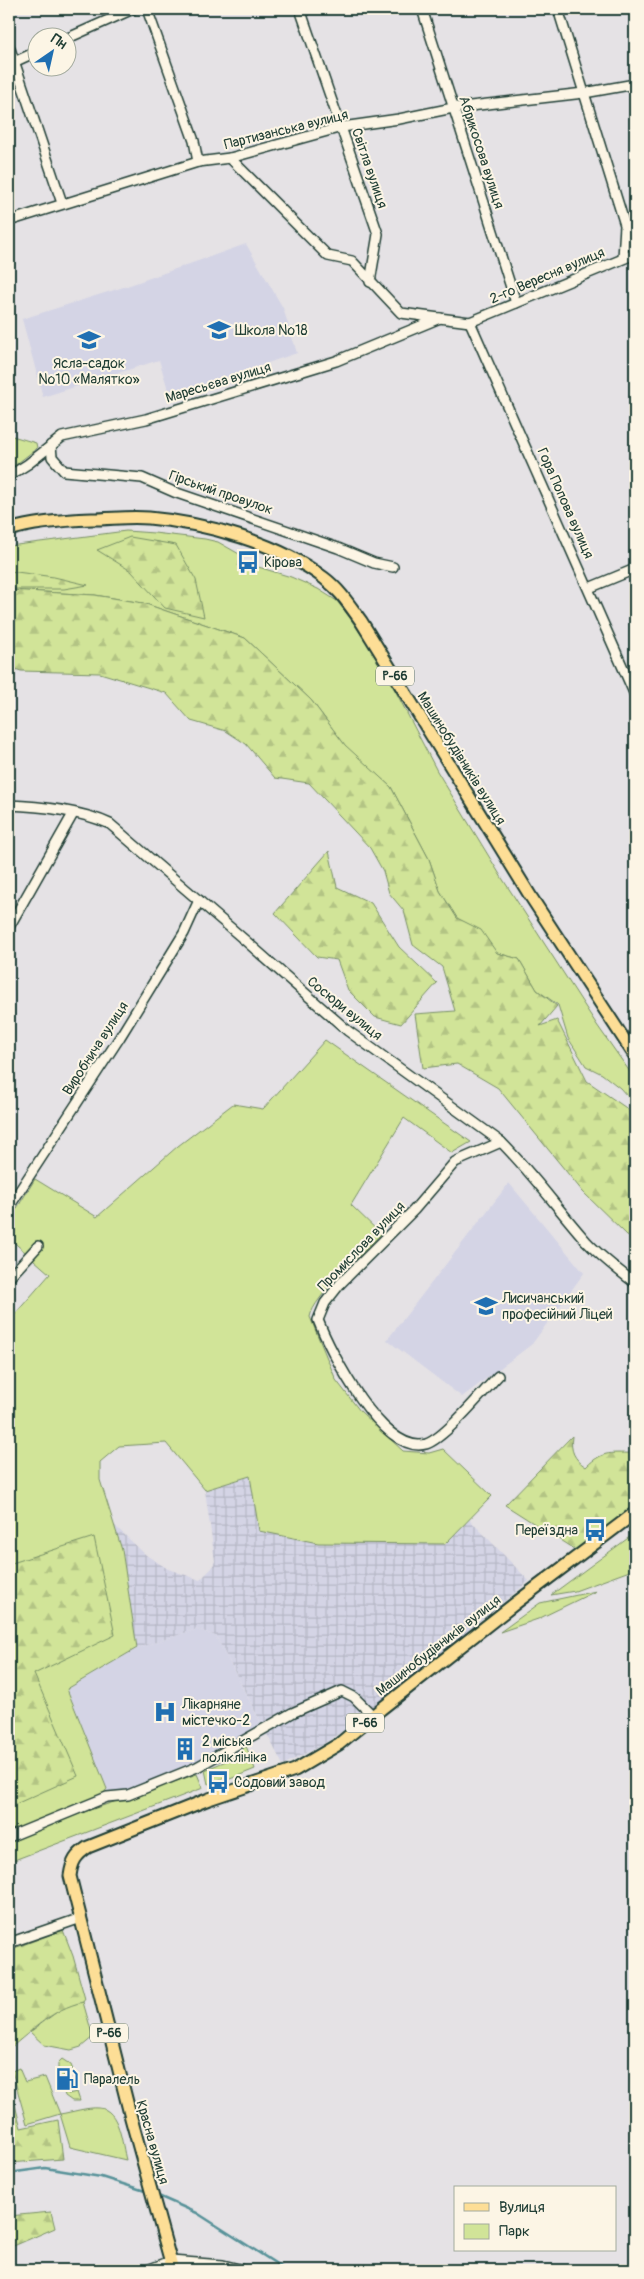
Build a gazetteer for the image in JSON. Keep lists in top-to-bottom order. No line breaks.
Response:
{"streets":{"main road":["Р-66","Машинобудівників вулиця","Красна вулиця"],"street":["Партизанська вулиця","Абрикосова вулиця","Світла вулиця","2-го Вересня вулиця","Маресьєва вулиця","Гірський провулок","Гора Попова вулиця","Сосюри вулиця","Виробнича вулиця","Промислова вулиця"]},"crossings":[["Партизанська вулиця","Абрикосова вулиця"],["Партизанська вулиця","Світла вулиця"],["Абрикосова вулиця","2-го Вересня вулиця"],["2-го Вересня вулиця","Гора Попова вулиця"],["Маресьєва вулиця","Гірський провулок"],["Машинобудівників вулиця","Красна вулиця"],["Сосюри вулиця","Виробнича вулиця"],["Сосюри вулиця","Промислова вулиця"]],"places":{"school or university":["Школа №18","Ясла-садок №10 «Малятко»","Лисичанський професійний Ліцей"],"bus stop":["Кірова","Переїздна","Содовий завод"],"hospital":["Лікарняне містечко-2"],"building":["2 міська поліклініка"],"fuel station":["Паралель"]},"legend":["Вулиця","Парк"],"north":"top right"}
